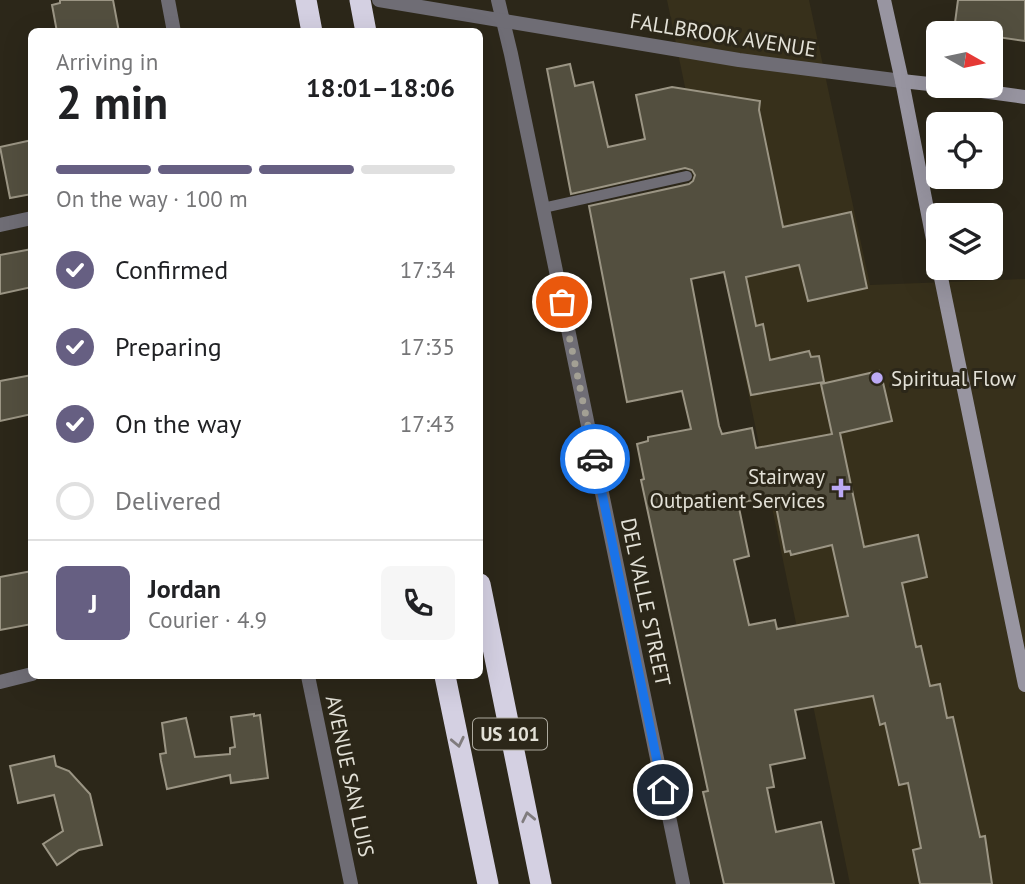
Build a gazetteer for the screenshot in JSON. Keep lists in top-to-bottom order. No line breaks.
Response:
{"streets":{"highway":["US 101"],"main road":["FALLBROOK AVENUE"],"street":["DEL VALLE STREET","AVENUE SAN LUIS"]},"crossings":[["FALLBROOK AVENUE","DEL VALLE STREET"]],"places":{"other":["Spiritual Flow"],"health":["Stairway Outpatient Services"]},"north":"right","page":{"heading":["2 min","Arriving in","18:01–18:06"],"panel":["Jordan","Courier · 4.9"],"bar":"On the way · 100 m","list":[["Confirmed","17:34"],["Preparing","17:35"],["On the way","17:43"],"Delivered"],"round":"J"}}
